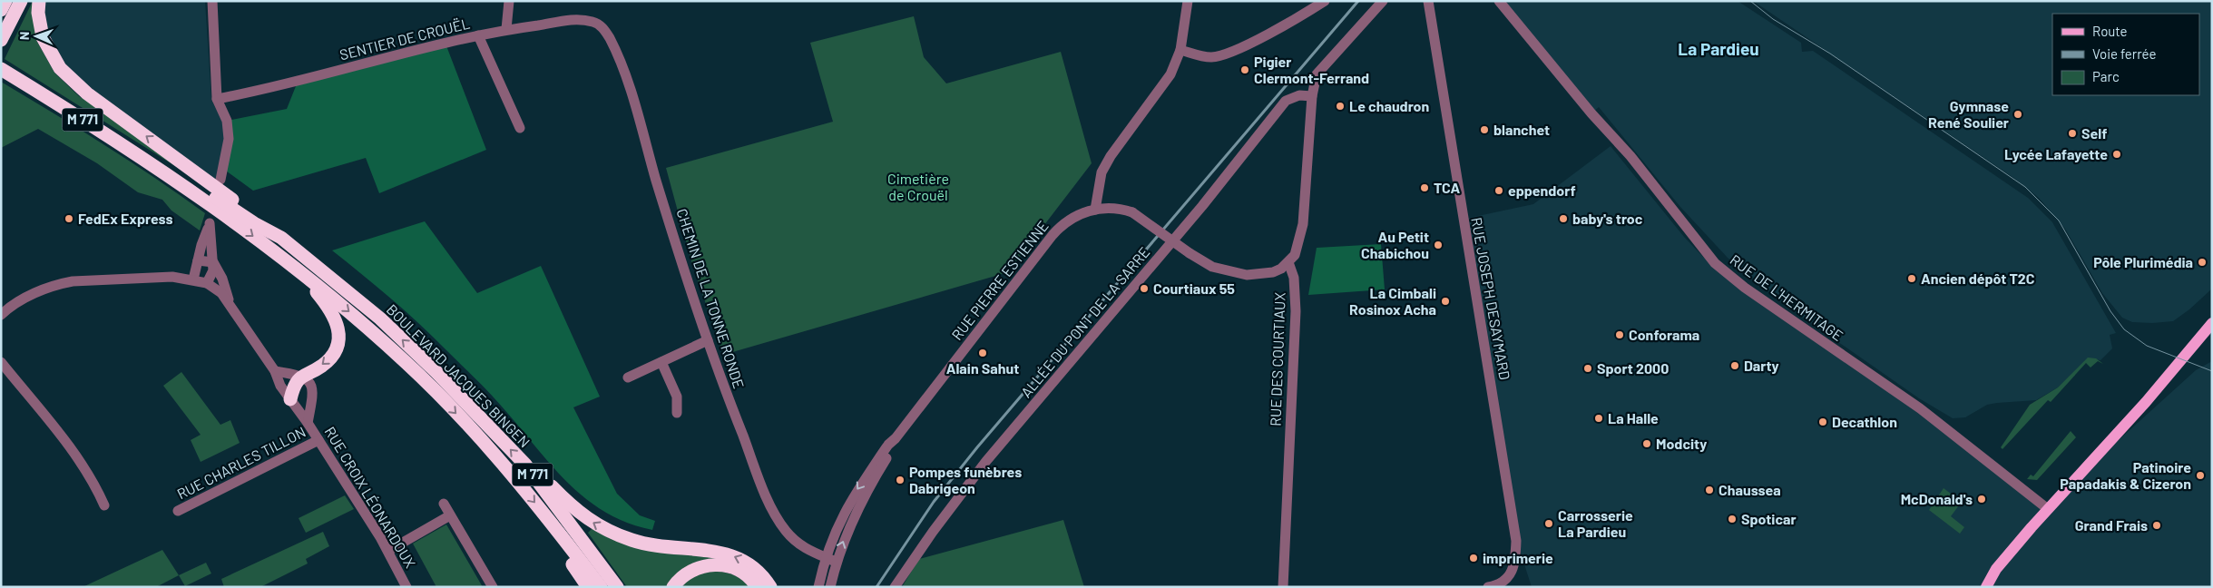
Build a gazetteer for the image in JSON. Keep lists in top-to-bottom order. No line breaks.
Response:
{"streets":{"highway":["M 771","BOULEVARD JACQUES BINGEN"],"street":["SENTIER DE CROUËL","RUE PIERRE ESTIENNE","RUE DE L'HERMITAGE","CHEMIN DE LA TONNE RONDE","RUE JOSEPH DESAYMARD","ALLÉE DU PONT DE LA SARRE","RUE DES COURTIAUX","RUE CHARLES TILLON","RUE CROIX LÉONARDOUX"]},"crossings":[["SENTIER DE CROUËL","CHEMIN DE LA TONNE RONDE"],["RUE PIERRE ESTIENNE","CHEMIN DE LA TONNE RONDE"],["RUE PIERRE ESTIENNE","RUE DES COURTIAUX"],["RUE CHARLES TILLON","RUE CROIX LÉONARDOUX"]],"districts":["La Pardieu"],"parks":["Cimetière de Crouël"],"places":["Pigier Clermont-Ferrand","Le chaudron","Gymnase René Soulier","blanchet","Self","Lycée Lafayette","TCA","eppendorf","FedEx Express","baby's troc","Au Petit Chabichou","Pôle Plurimédia","Ancien dépôt T2C","Courtiaux 55","La Cimbali Rosinox Acha","Conforama","Alain Sahut","Darty","Sport 2000","La Halle","Decathlon","Modcity","Patinoire Papadakis & Cizeron","Pompes funèbres Dabrigeon","Chaussea","McDonald's","Spoticar","Carrosserie La Pardieu","Grand Frais","imprimerie"],"legend":["Route","Voie ferrée","Parc"],"north":"left"}
